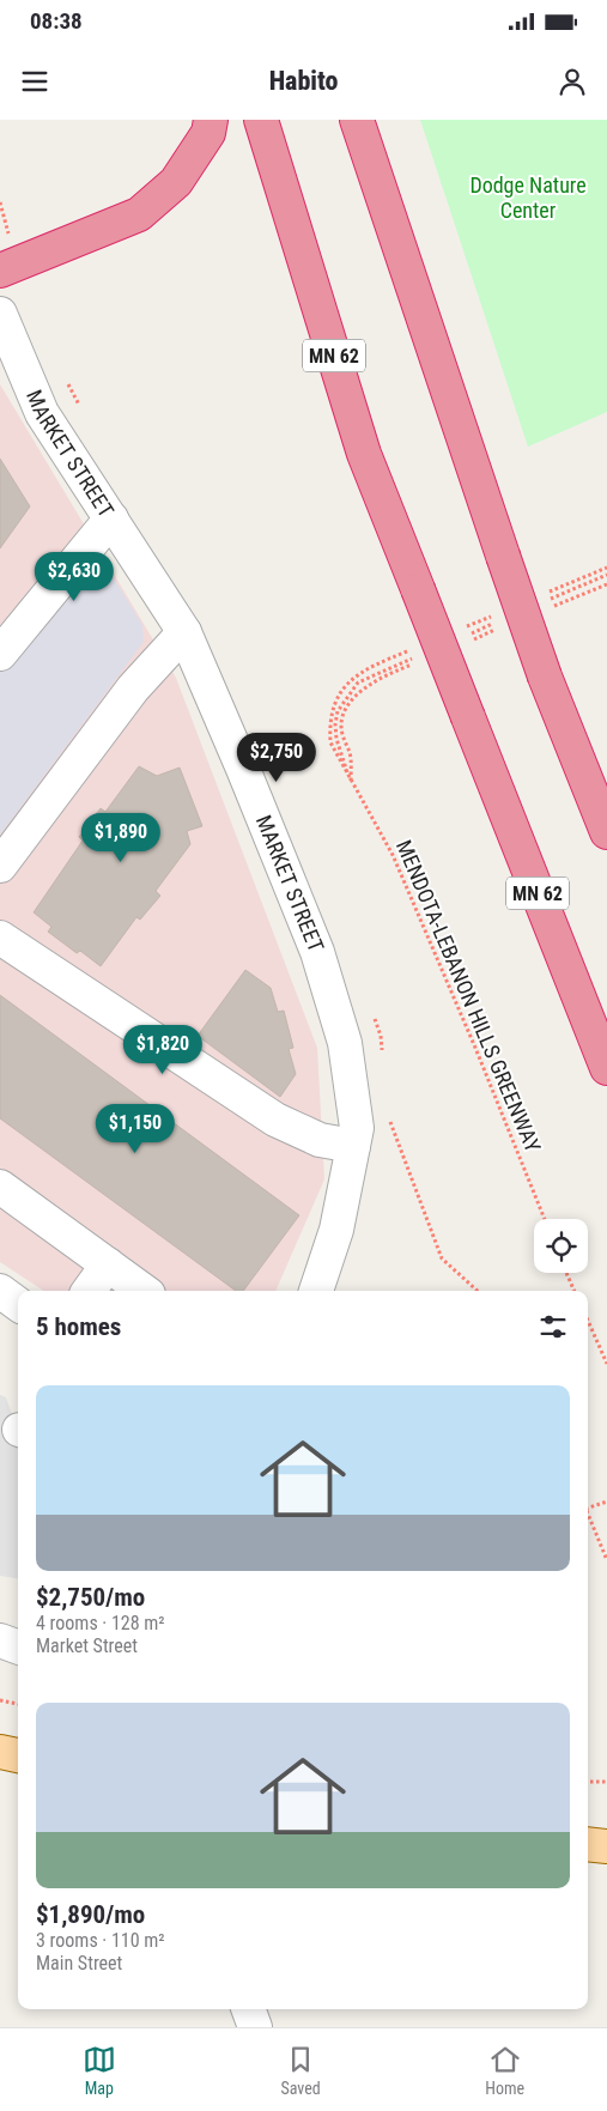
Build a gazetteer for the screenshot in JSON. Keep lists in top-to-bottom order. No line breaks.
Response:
{"streets":{"highway":["MN 62"],"street":["MARKET STREET"],"path":["MENDOTA-LEBANON HILLS GREENWAY"]},"parks":["Dodge Nature Center"],"page":{"status":"08:38","header":"Habito","price":["$2,630","$2,750","$1,890","$1,820","$1,150"],"heading":"5 homes","list":[{"name":"$2,750/mo","note":"4 rooms · 128 m² · Market Street"},{"name":"$1,890/mo","note":"3 rooms · 110 m² · Main Street"}],"tabs":["Map","Saved","Home"]}}
